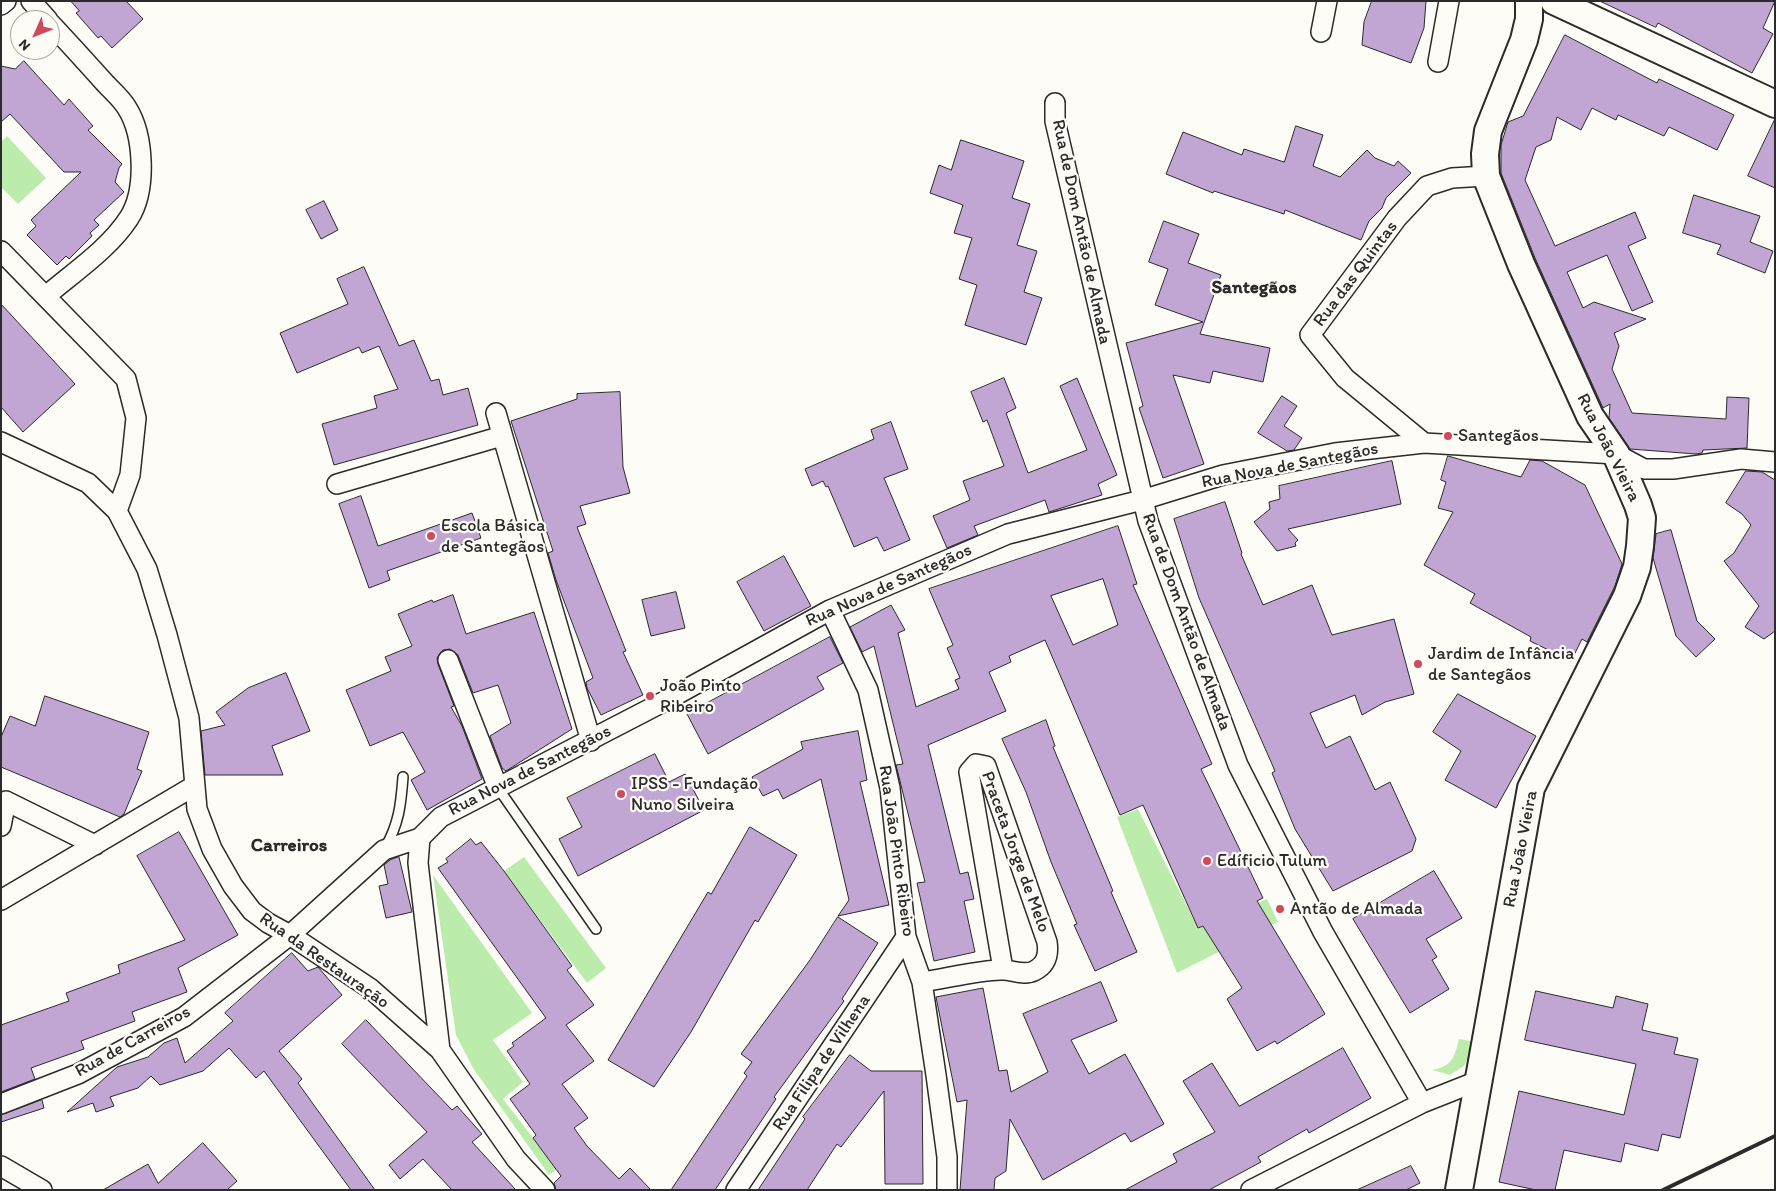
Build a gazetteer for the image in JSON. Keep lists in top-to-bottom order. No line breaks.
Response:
{"streets":{"street":["Rua de Dom Antão de Almada","Rua das Quintas","Rua João Vieira","Rua Nova de Santegãos","Rua João Pinto Ribeiro","Praceta Jorge de Melo","Rua da Restauração","Rua de Carreiros","Rua Filipa de Vilhena"]},"crossings":[["Rua de Dom Antão de Almada","Rua Nova de Santegãos"],["Rua das Quintas","Rua João Vieira"],["Rua das Quintas","Rua Nova de Santegãos"],["Rua João Vieira","Rua Nova de Santegãos"],["Rua Nova de Santegãos","Rua João Pinto Ribeiro"],["Rua Nova de Santegãos","Rua de Carreiros"],["Rua João Pinto Ribeiro","Praceta Jorge de Melo"],["Rua João Pinto Ribeiro","Rua Filipa de Vilhena"],["Rua da Restauração","Rua de Carreiros"]],"districts":["Santegãos","Carreiros"],"places":["Santegãos","Escola Básica de Santegãos","Jardim de Infância de Santegãos","João Pinto Ribeiro","IPSS - Fundação Nuno Silveira","Edíficio Tulum","Antão de Almada"],"north":"bottom left"}
